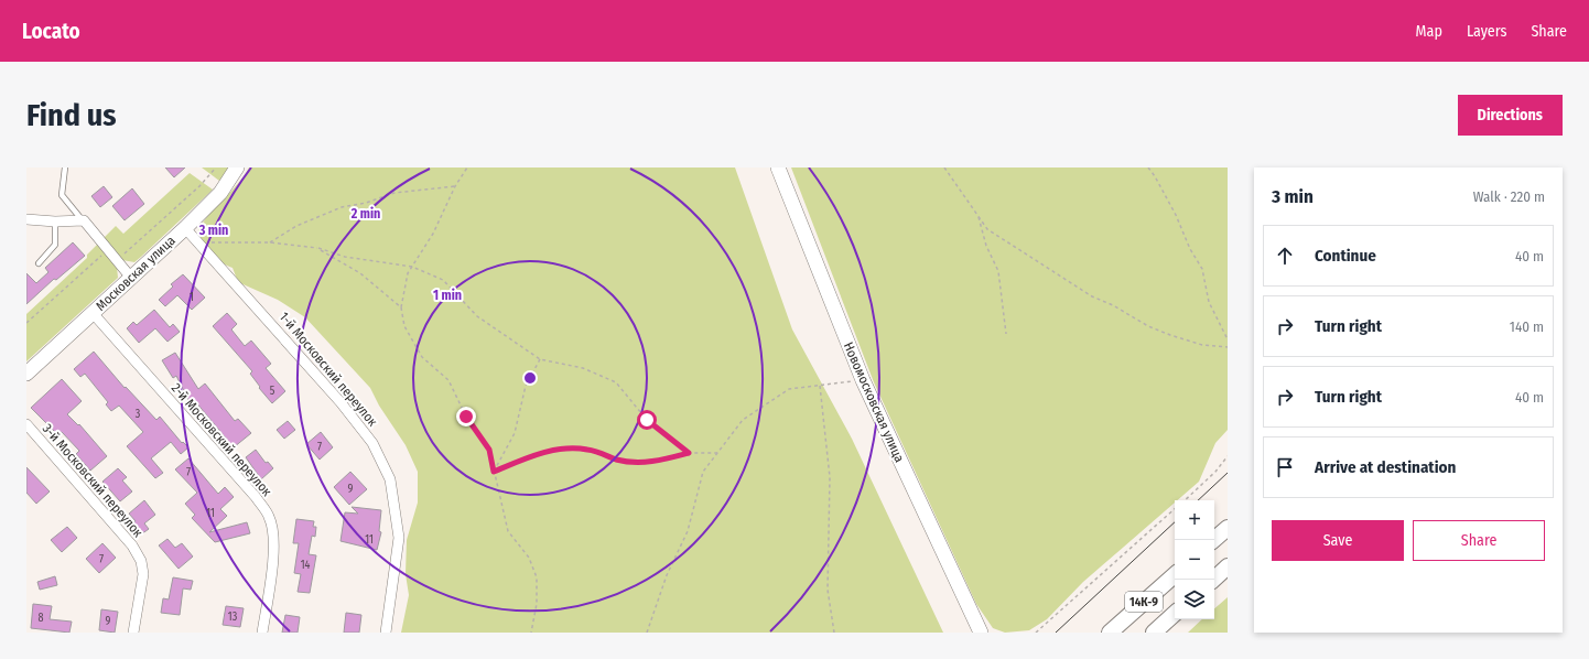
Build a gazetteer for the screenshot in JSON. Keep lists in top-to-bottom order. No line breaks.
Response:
{"streets":{"main road":["14К-9"],"street":["Московская улица","1-й Московский переулок","Новомосковская улица","2-й Московский переулок","3-й Московский переулок"]},"crossings":[["Московская улица","1-й Московский переулок"],["Московская улица","2-й Московский переулок"]],"house_numbers":["1","5","3","7","7","9","11","11","7","14","13","8","9"],"page":{"header":"Locato","nav":["Map","Layers","Share"],"buttons":["Directions",["Save","Share"]],"title":"Find us","heading":["3 min","Walk · 220 m"],"list":[["Continue","40 m"],["Turn right","140 m"],["Turn right","40 m"],"Arrive at destination"],"map_buttons":["+","−"]},"rings":["2 min","3 min","1 min"]}
